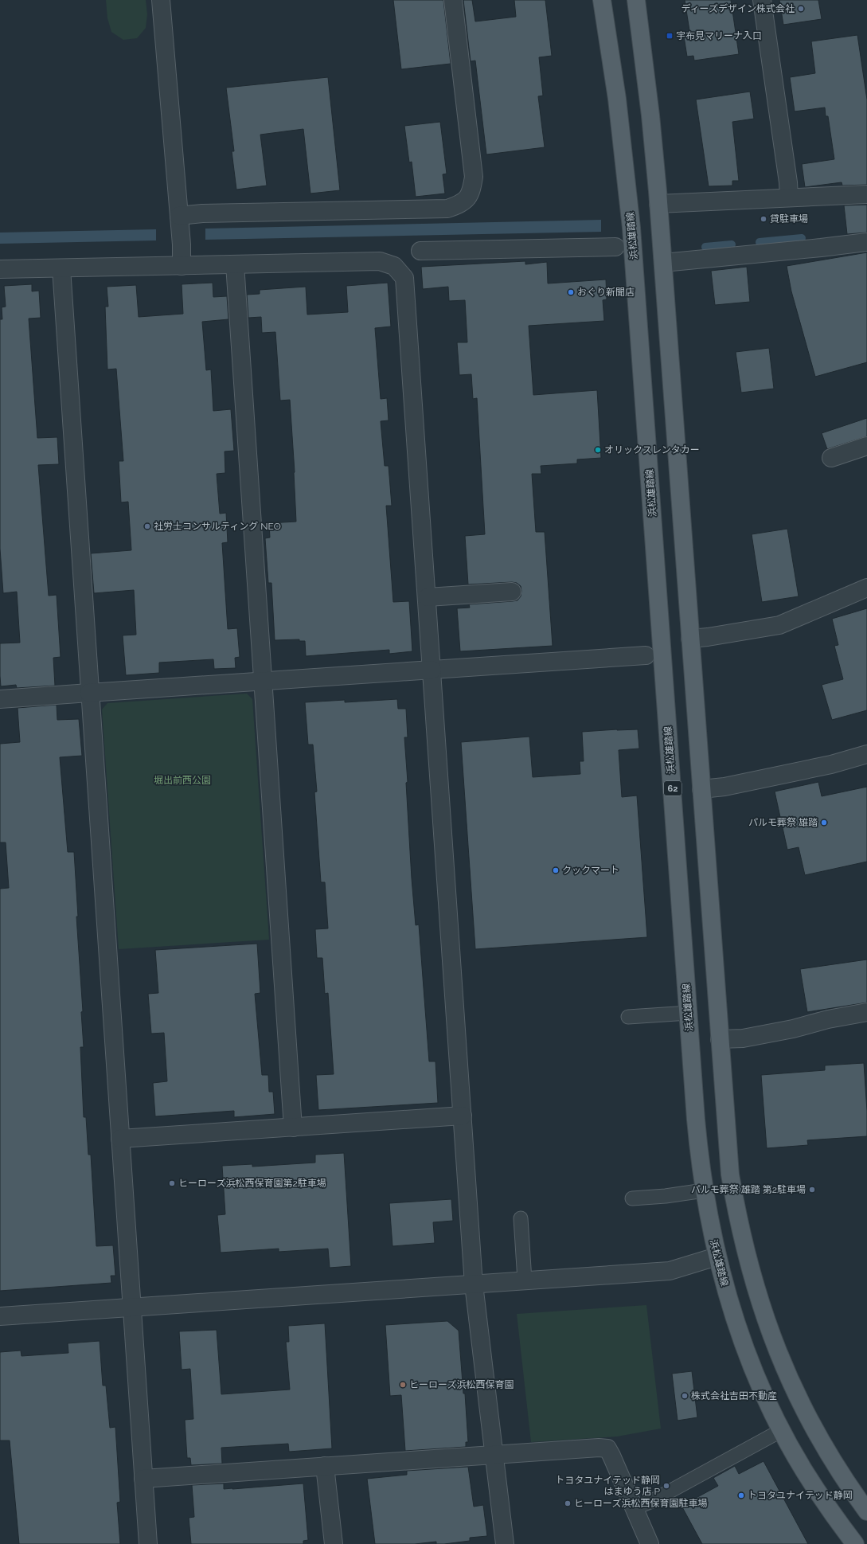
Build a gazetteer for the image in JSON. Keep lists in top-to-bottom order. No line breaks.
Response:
{"streets":{"main road":["浜松雄踏線","62"]},"parks":["堀出前西公園"],"places":{"other":["ディーズデザイン株式会社","貸駐車場","おぐり新聞店","オリックスレンタカー","社労士コンサルティング NEO","パルモ葬祭 雄踏","クックマート","ヒーローズ浜松西保育園第2駐車場","パルモ葬祭 雄踏 第2駐車場","ヒーローズ浜松西保育園","株式会社吉田不動産","トヨタユナイテッド静岡 はまゆう店 P","トヨタユナイテッド静岡","ヒーローズ浜松西保育園駐車場"],"transit":["宇布見マリーナ入口"]}}
